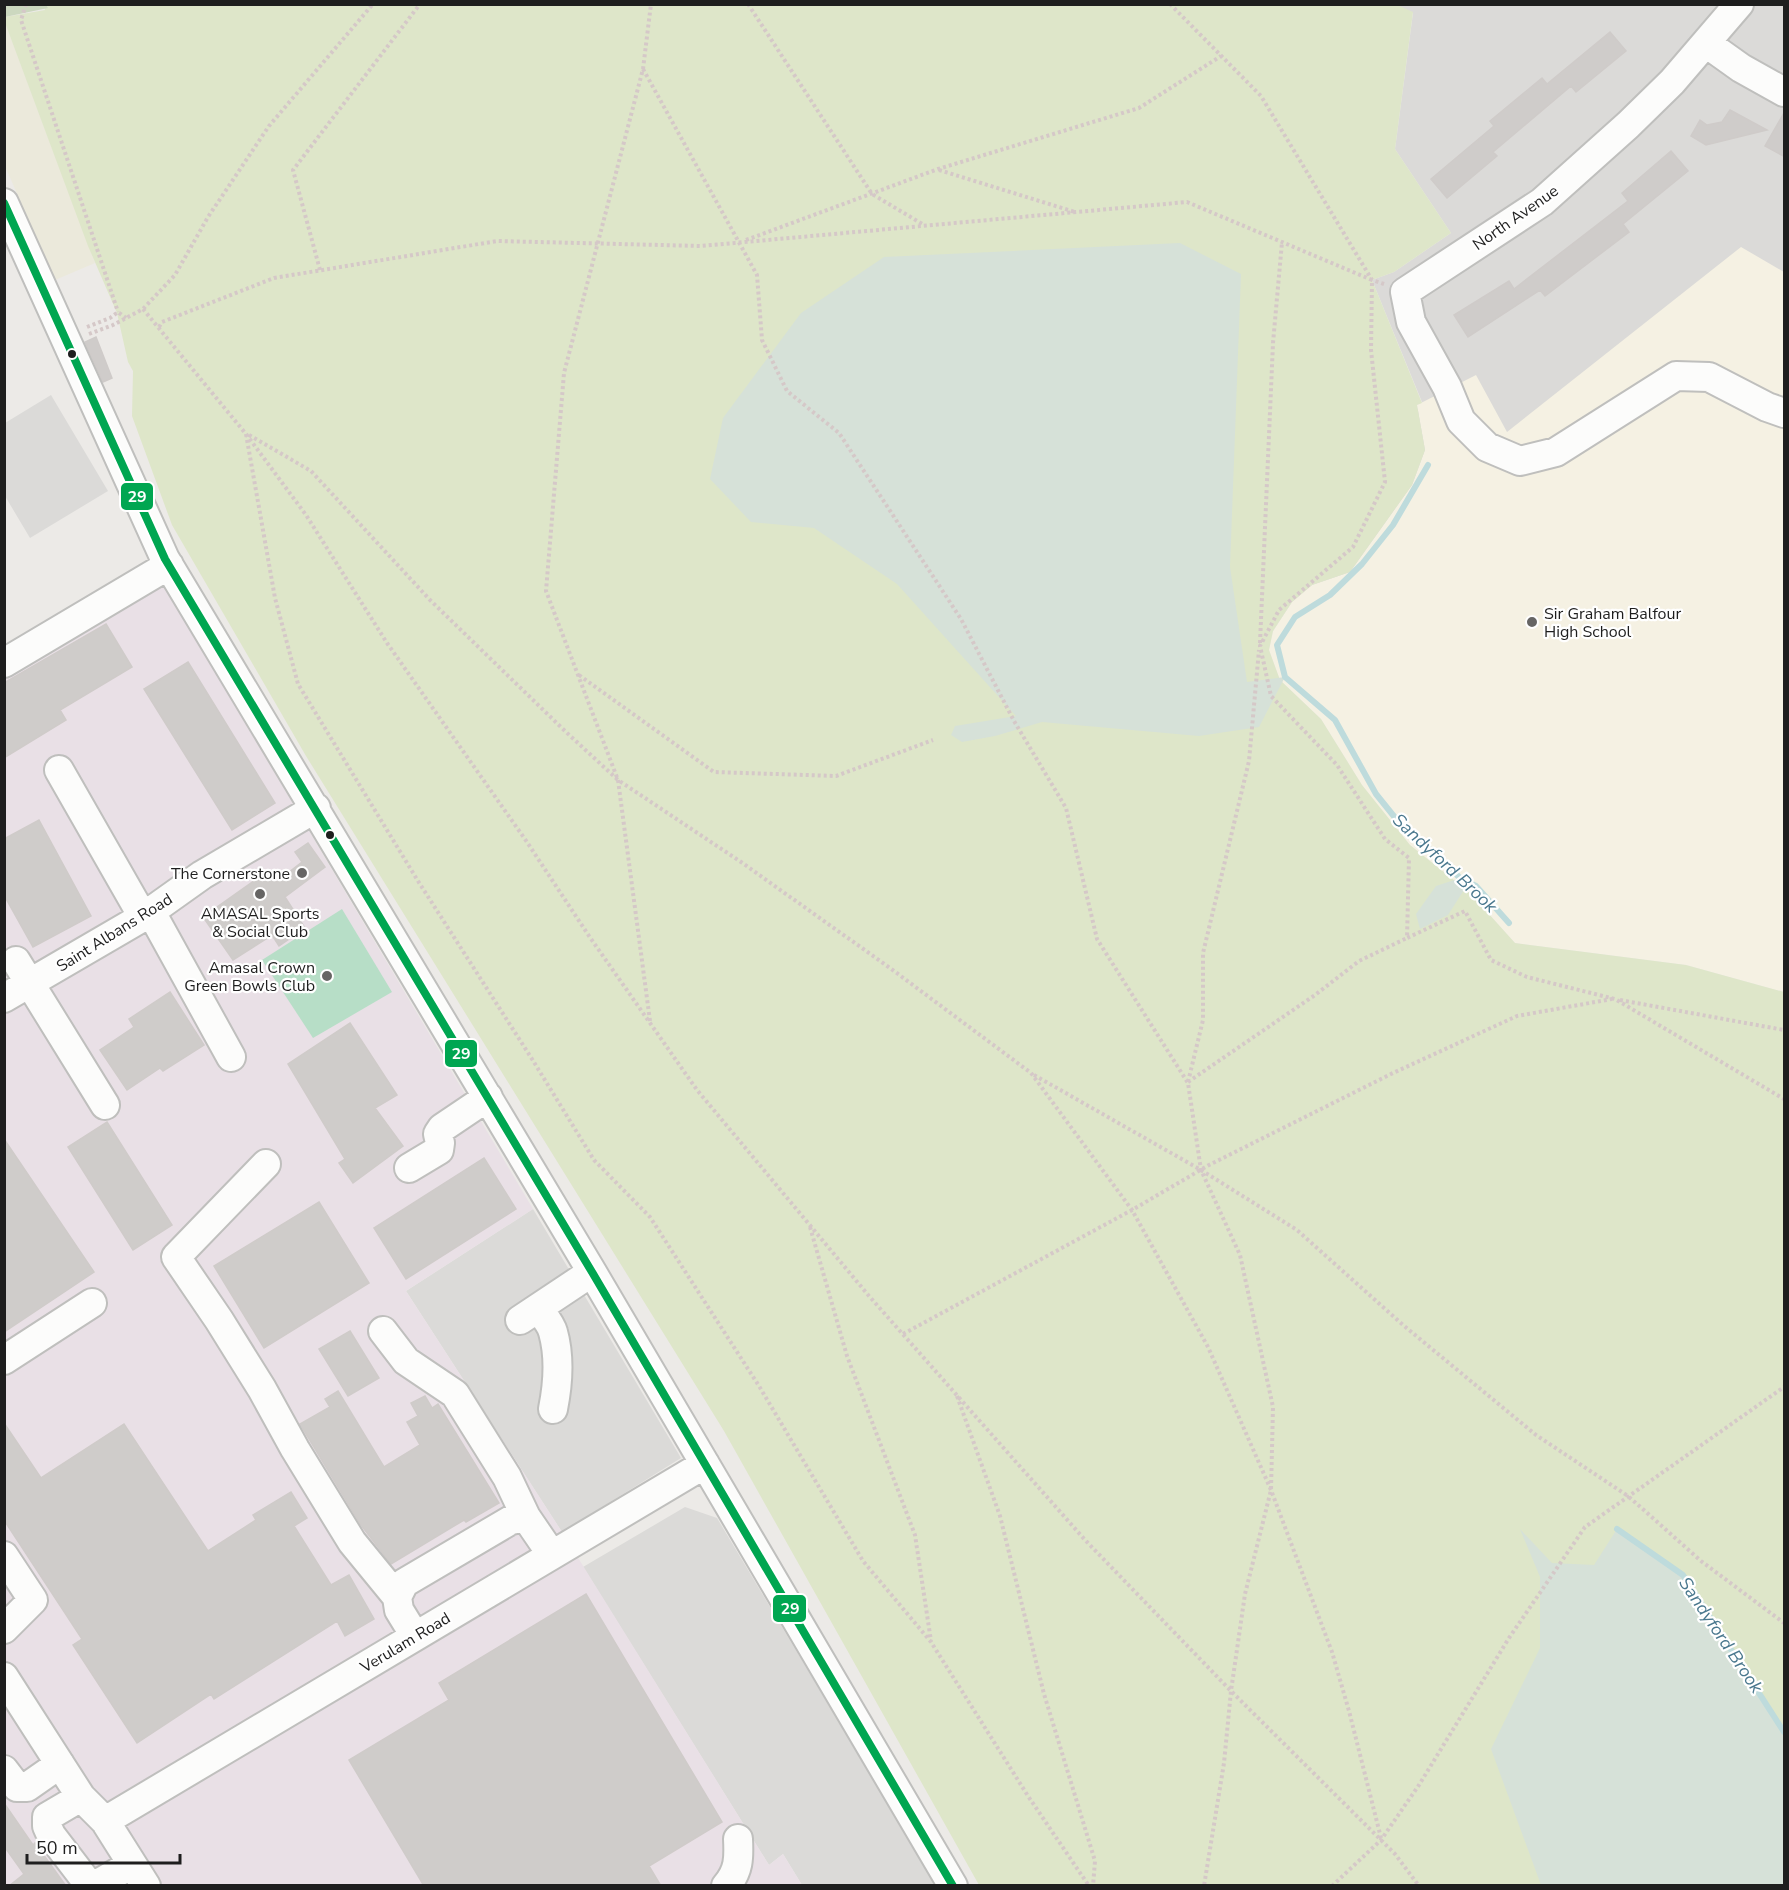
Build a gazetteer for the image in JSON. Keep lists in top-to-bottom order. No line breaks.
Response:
{"streets":{"street":["North Avenue","Saint Albans Road","Verulam Road"]},"water":["Sandyford Brook"],"places":["Sir Graham Balfour High School","The Cornerstone","AMASAL Sports & Social Club","Amasal Crown Green Bowls Club"],"lines":["transit line 29"],"scale_bar":"50 m"}
